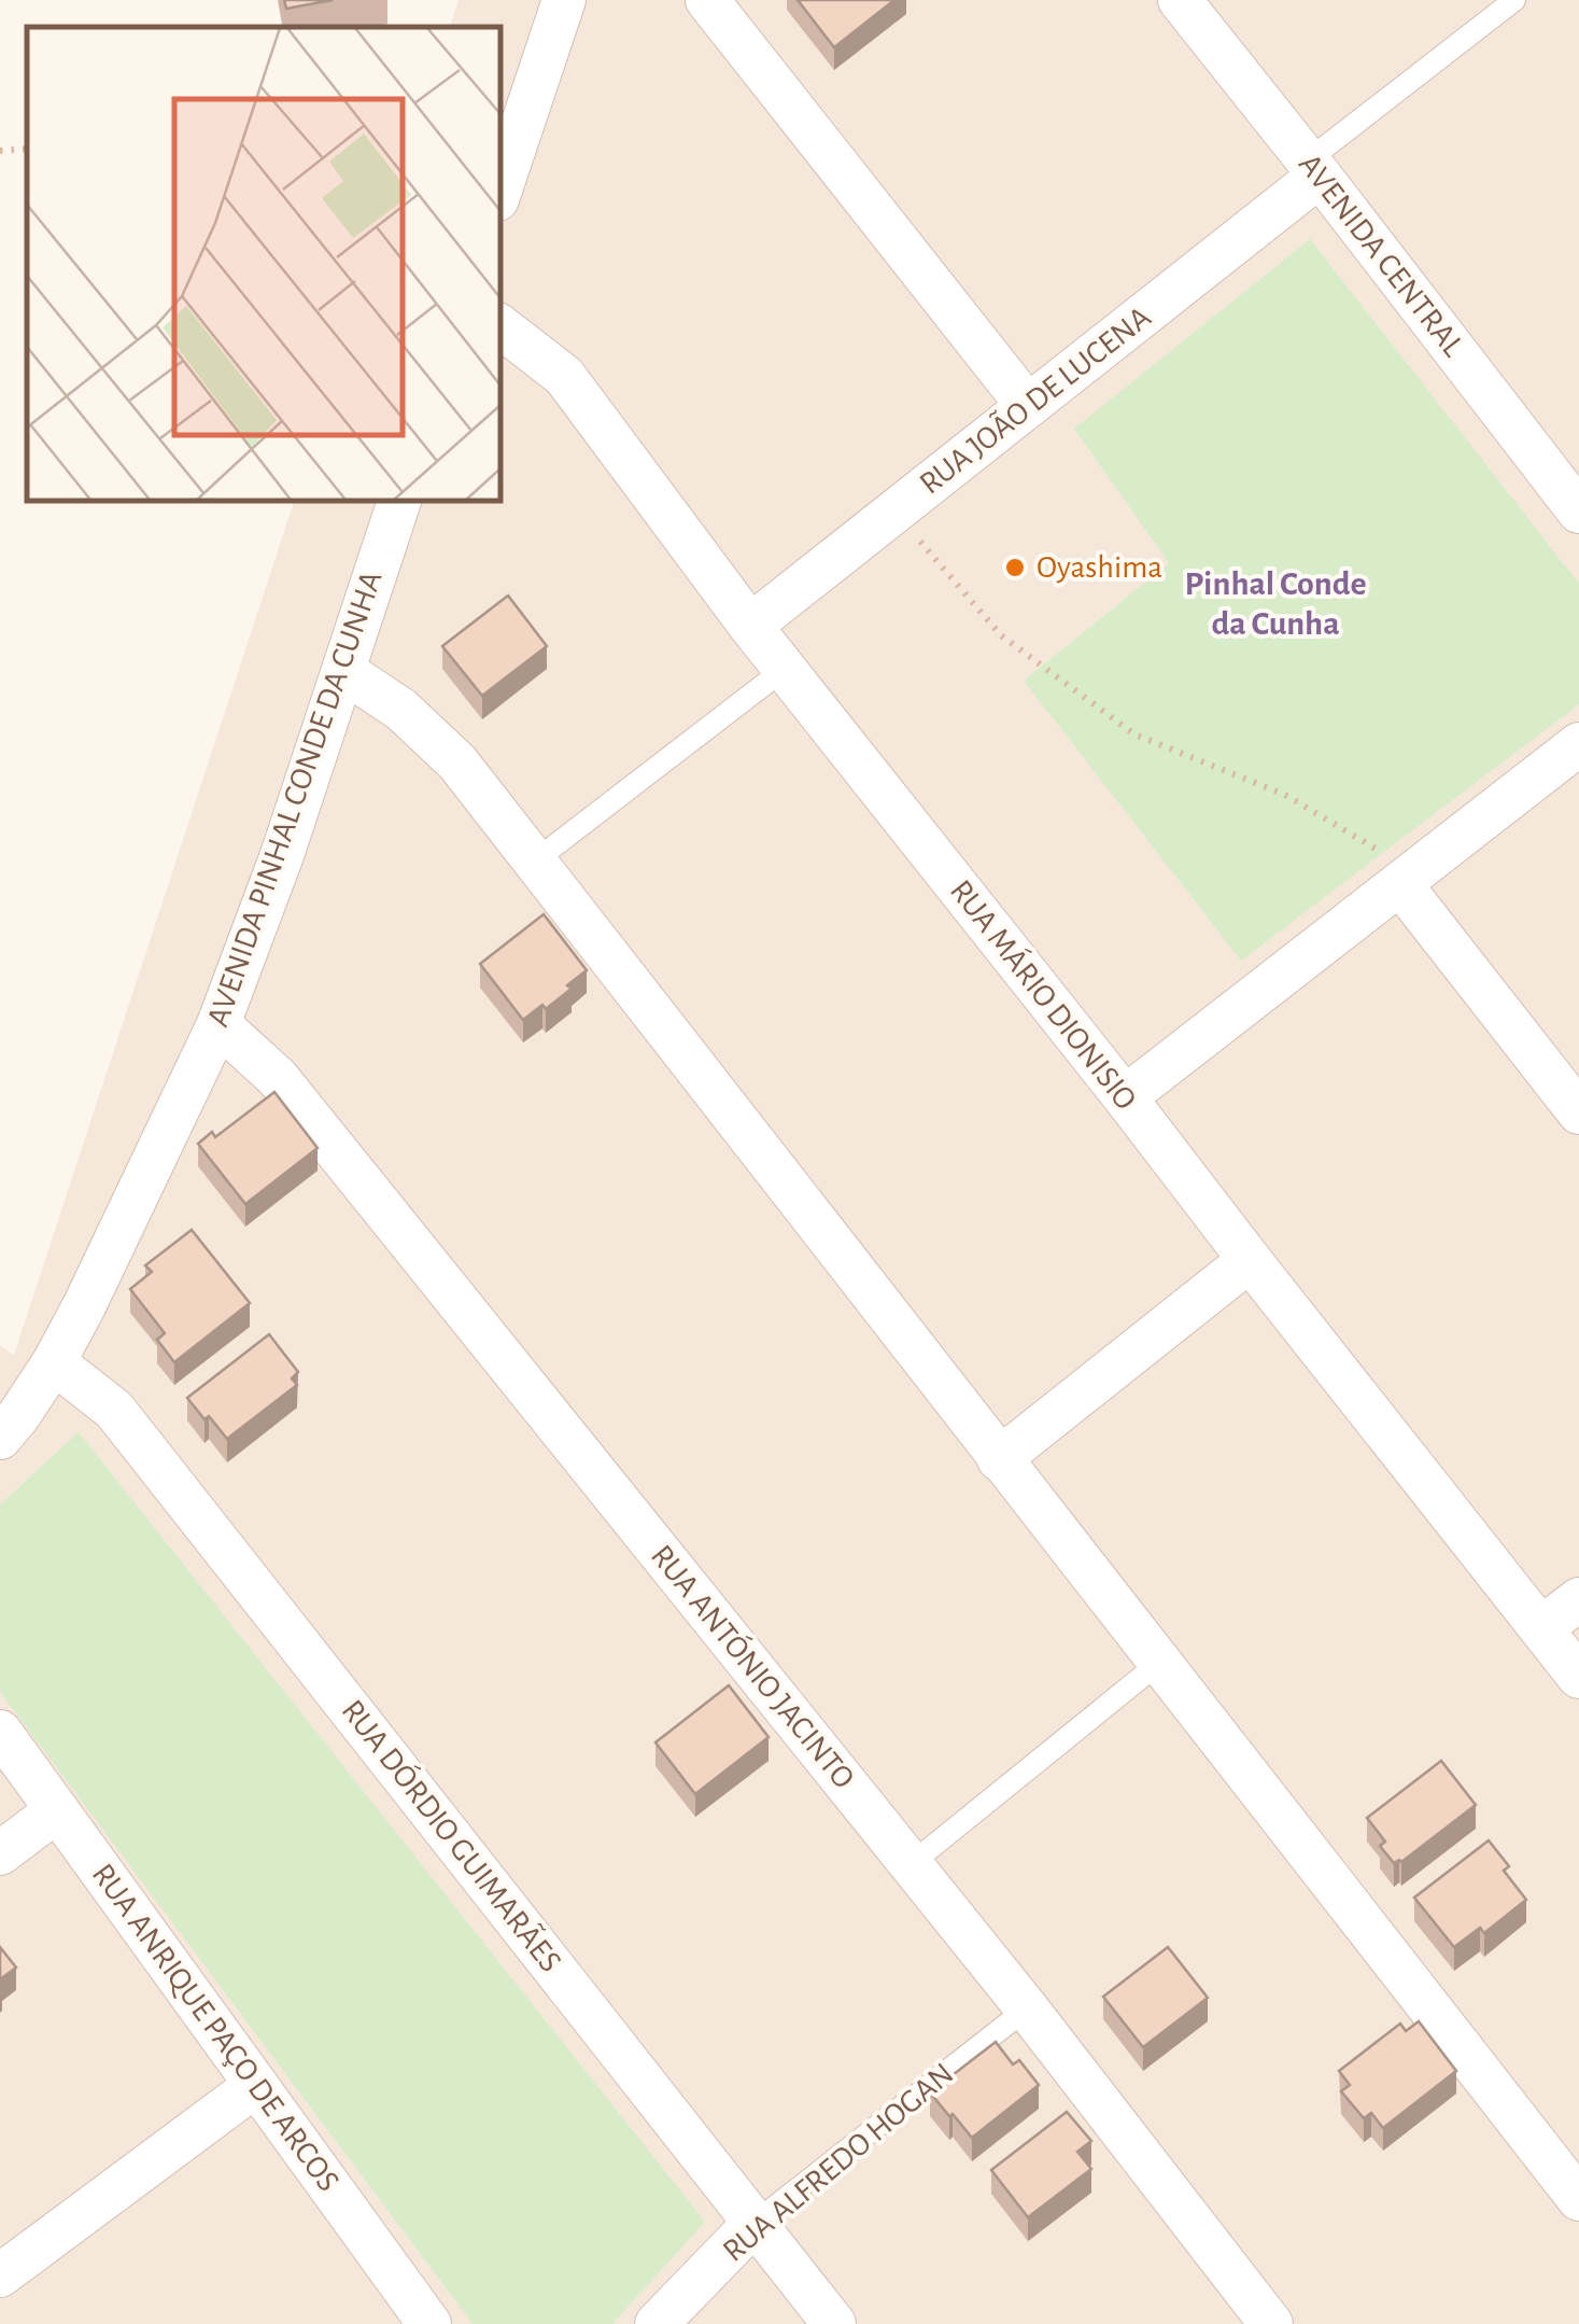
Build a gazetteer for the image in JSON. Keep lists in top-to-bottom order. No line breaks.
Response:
{"streets":{"street":["AVENIDA CENTRAL","RUA JOÃO DE LUCENA","AVENIDA PINHAL CONDE DA CUNHA","RUA MÁRIO DIONISIO","RUA ANTÓNIO JACINTO","RUA DÓRDIO GUIMARÃES","RUA ANRIQUE PAÇO DE ARCOS","RUA ALFREDO HOGAN"]},"crossings":[["AVENIDA CENTRAL","RUA JOÃO DE LUCENA"],["RUA JOÃO DE LUCENA","RUA MÁRIO DIONISIO"],["AVENIDA PINHAL CONDE DA CUNHA","RUA ANTÓNIO JACINTO"],["AVENIDA PINHAL CONDE DA CUNHA","RUA DÓRDIO GUIMARÃES"],["RUA ANTÓNIO JACINTO","RUA ALFREDO HOGAN"],["RUA DÓRDIO GUIMARÃES","RUA ALFREDO HOGAN"]],"districts":["Pinhal Conde da Cunha"],"places":["Oyashima"]}
